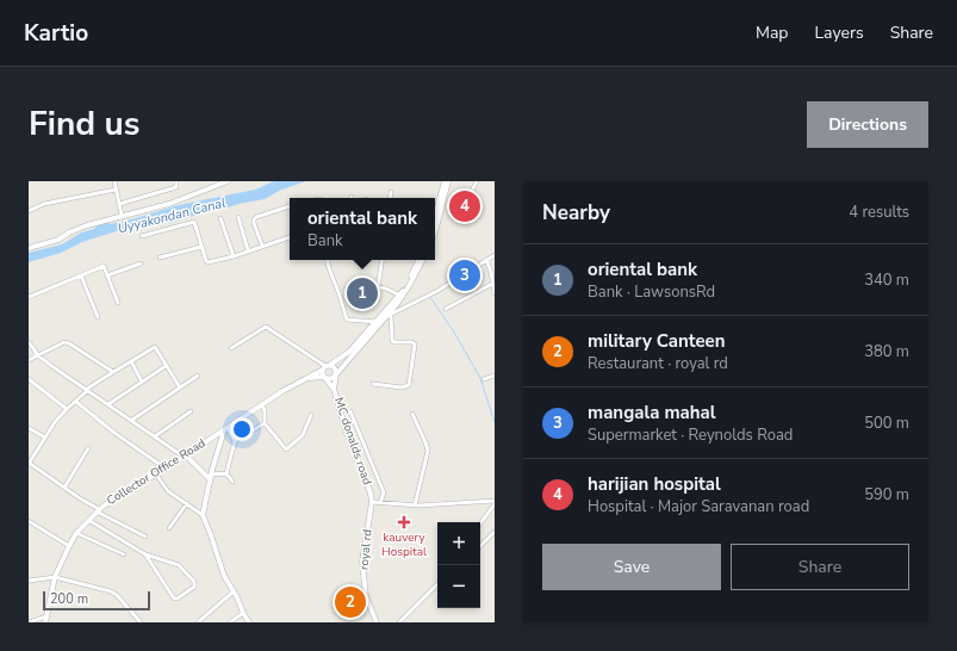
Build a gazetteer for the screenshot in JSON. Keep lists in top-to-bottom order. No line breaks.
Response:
{"streets":{"main road":["MC donalds road","Collector Office Road","royal rd"]},"crossings":[["MC donalds road","royal rd"]],"water":["Uyyakondan Canal"],"places":{"health":["kauvery Hospital"]},"scale_bar":"200 m","page":{"header":"Kartio","nav":["Map","Layers","Share"],"title":"Find us","buttons":["Directions",["Save","Share"]],"heading":["Nearby","4 results"],"pins":["4","3","1","2"],"popup":["oriental bank","Bank"],"list":[{"mark":"1","name":"oriental bank","note":"Bank · LawsonsRd","value":"340 m"},{"mark":"2","name":"military Canteen","note":"Restaurant · royal rd","value":"380 m"},{"mark":"3","name":"mangala mahal","note":"Supermarket · Reynolds Road","value":"500 m"},{"mark":"4","name":"harijian hospital","note":"Hospital · Major Saravanan road","value":"590 m"}],"map_buttons":["+","−"],"scale":"200 m"}}
